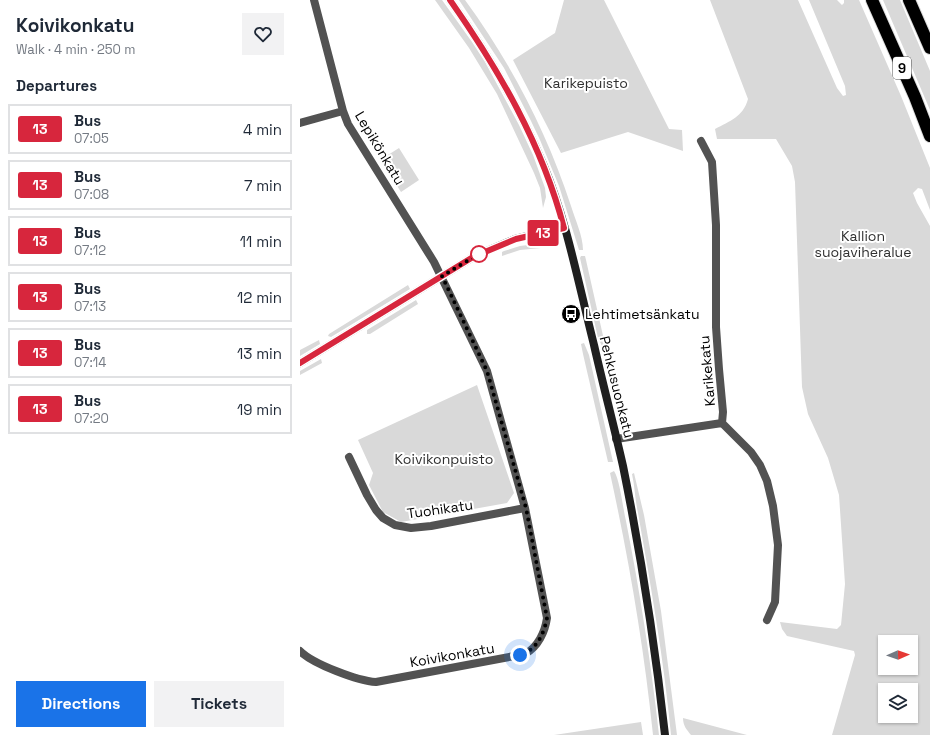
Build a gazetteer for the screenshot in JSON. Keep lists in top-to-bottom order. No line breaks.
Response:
{"streets":{"highway":["9"],"main road":["Pehkusuonkatu"],"street":["Lepikönkatu","Karikekatu","Tuohikatu","Koivikonkatu"]},"crossings":[["Lepikönkatu","Koivikonkatu"],["Karikekatu","Pehkusuonkatu"],["Tuohikatu","Koivikonkatu"]],"parks":["Karikepuisto","Kallion suojaviheralue","Koivikonpuisto"],"places":{"bus stop":["Lehtimetsänkatu"]},"lines":["bus line 13"],"north":"right","page":{"heading":[["Koivikonkatu","Walk · 4 min · 250 m"],"Departures"],"on_map":"13","list":[{"mark":"13","name":"Bus","note":"07:05","value":"4 min"},{"mark":"13","name":"Bus","note":"07:08","value":"7 min"},{"mark":"13","name":"Bus","note":"07:12","value":"11 min"},{"mark":"13","name":"Bus","note":"07:13","value":"12 min"},{"mark":"13","name":"Bus","note":"07:14","value":"13 min"},{"mark":"13","name":"Bus","note":"07:20","value":"19 min"}],"buttons":["Directions","Tickets"]}}
